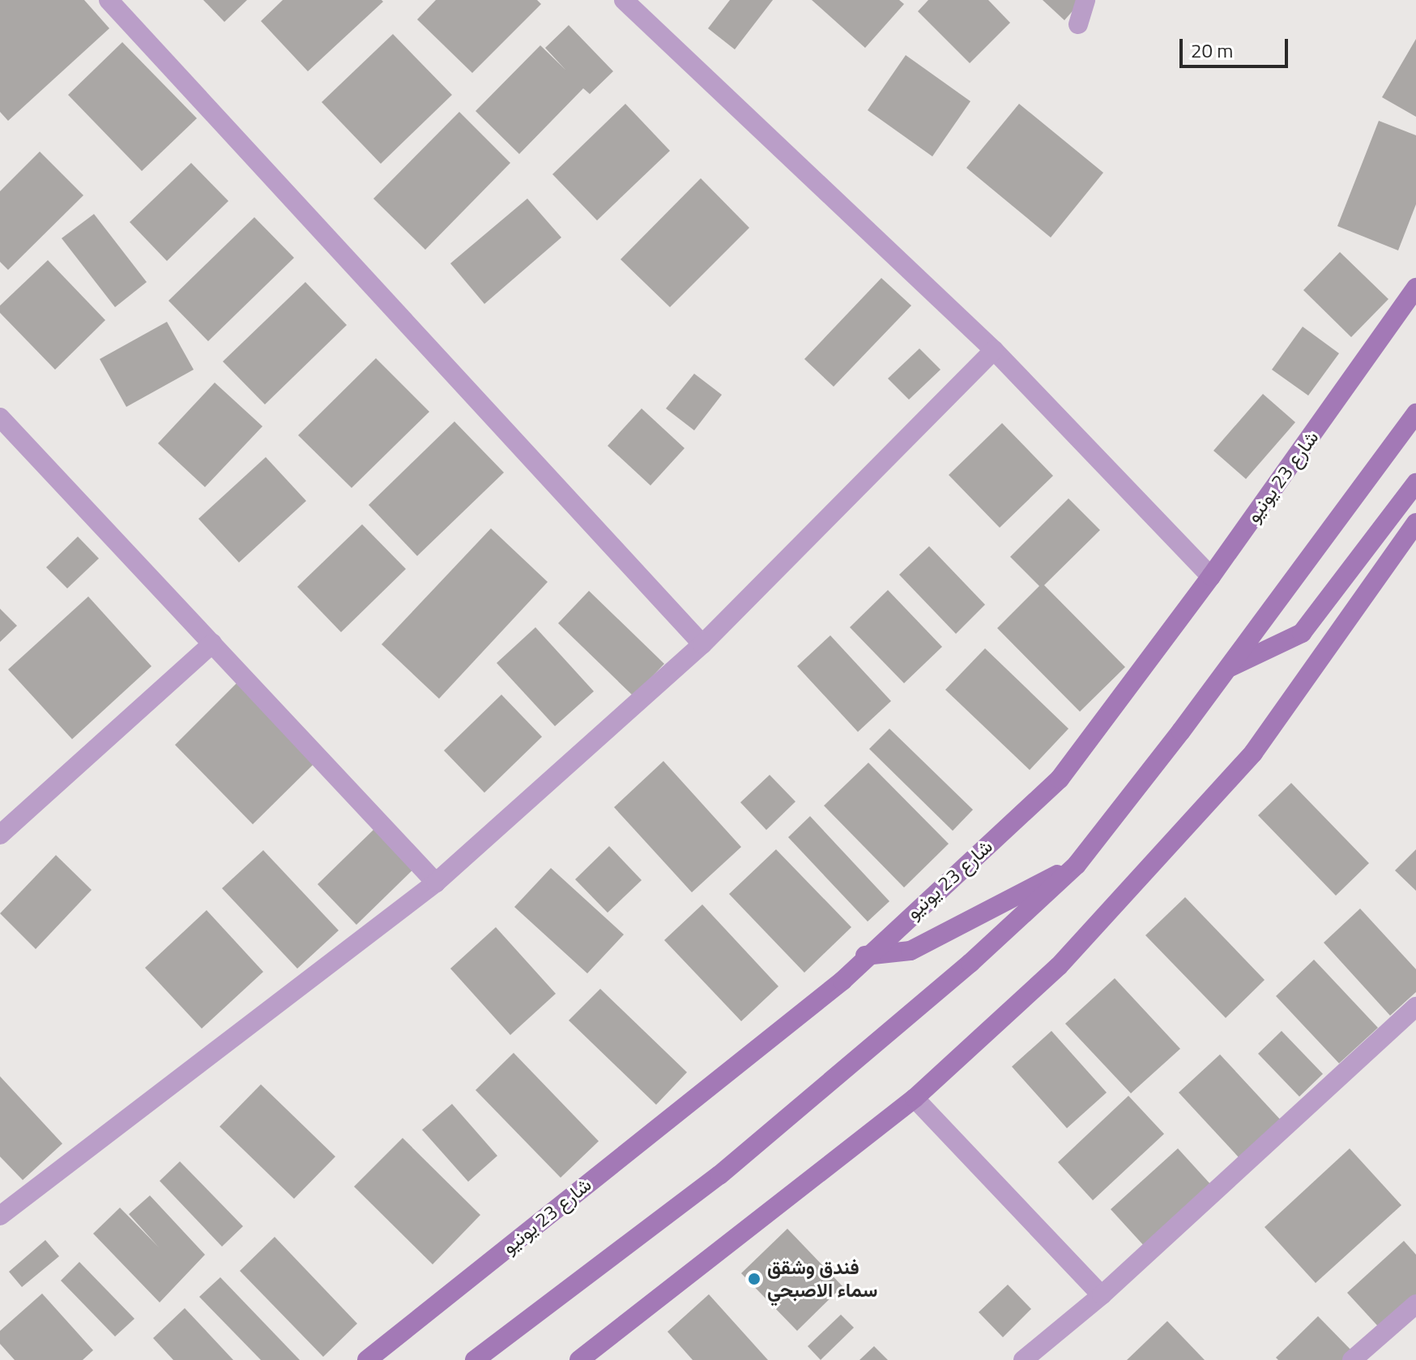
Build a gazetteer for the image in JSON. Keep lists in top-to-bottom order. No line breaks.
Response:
{"streets":{"street":["شارع 23 يونيو"]},"places":["فندق وشقق سماء الاصبحي"],"scale_bar":"20 m"}
